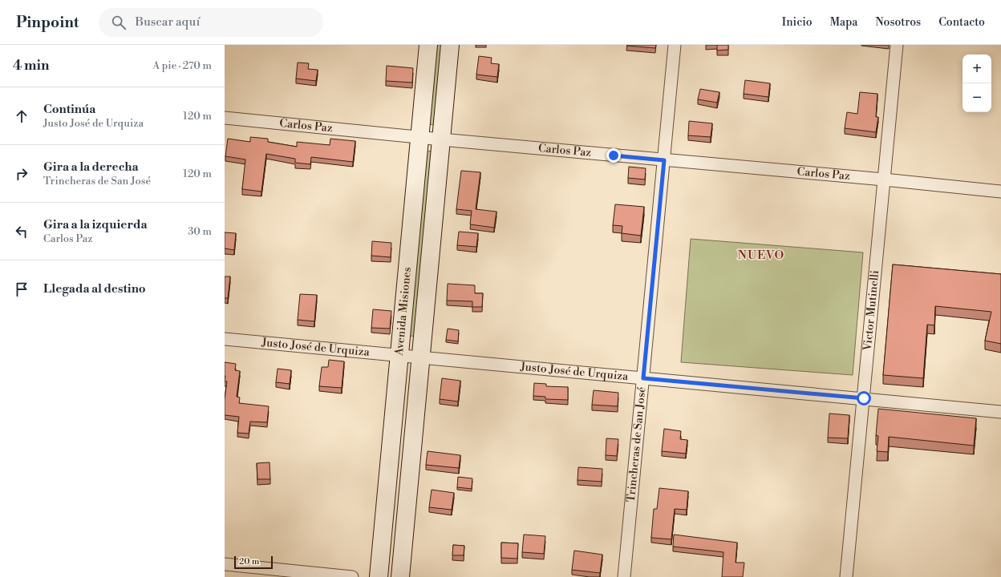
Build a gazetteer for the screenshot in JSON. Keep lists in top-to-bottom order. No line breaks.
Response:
{"streets":{"main road":["Avenida Misiones"],"street":["Carlos Paz","Victor Mutinelli","Justo José de Urquiza","Trincheras de San José"]},"crossings":[["Carlos Paz","Avenida Misiones"],["Carlos Paz","Victor Mutinelli"],["Carlos Paz","Trincheras de San José"],["Avenida Misiones","Justo José de Urquiza"],["Victor Mutinelli","Justo José de Urquiza"],["Justo José de Urquiza","Trincheras de San José"]],"districts":["NUEVO"],"scale_bar":"20 m","page":{"header":"Pinpoint","search":"Buscar aquí","nav":["Inicio","Mapa","Nosotros","Contacto"],"heading":["4 min","A pie · 270 m"],"map_buttons":["+","−"],"list":[["Continúa","Justo José de Urquiza","120 m"],["Gira a la derecha","Trincheras de San José","120 m"],["Gira a la izquierda","Carlos Paz","30 m"],"Llegada al destino"],"scale":"20 m"}}
